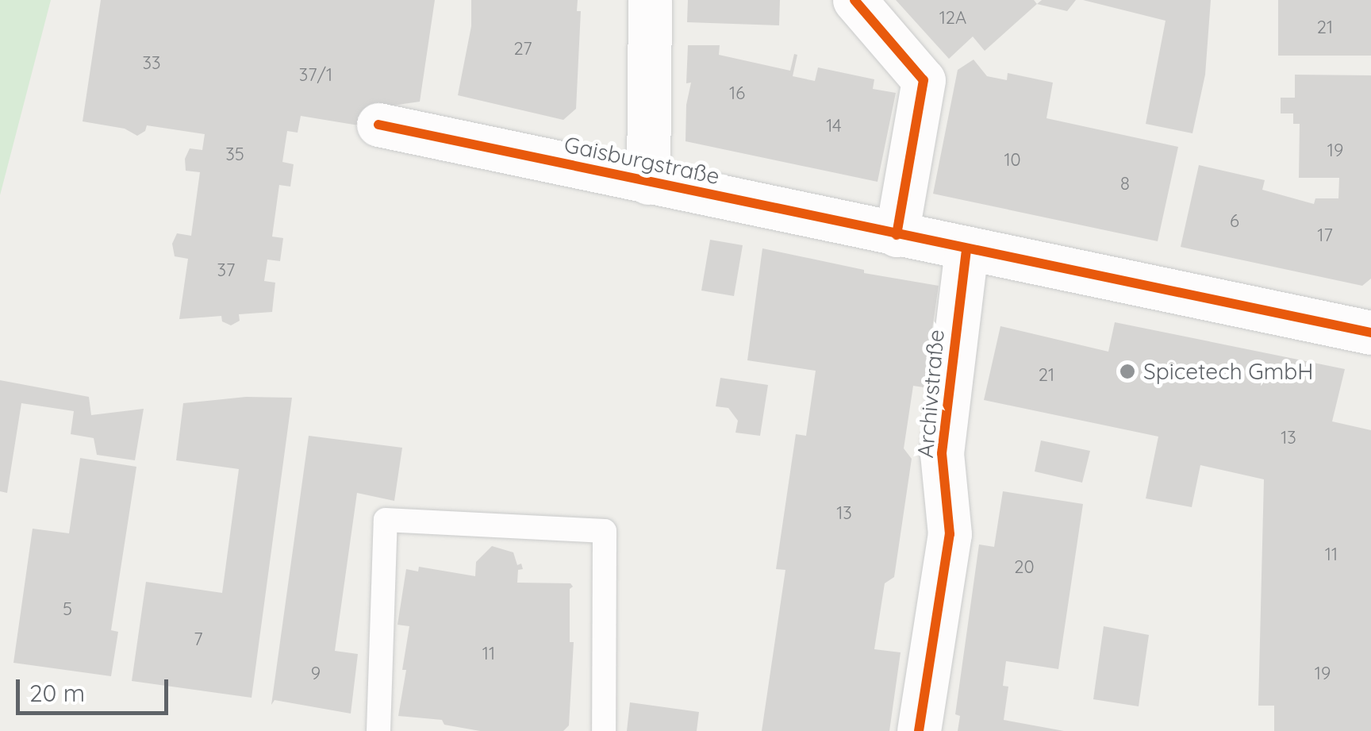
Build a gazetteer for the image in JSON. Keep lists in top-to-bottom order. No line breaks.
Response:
{"streets":{"street":["Gaisburgstraße","Archivstraße"]},"crossings":[["Gaisburgstraße","Archivstraße"]],"places":["Spicetech GmbH"],"house_numbers":["12A","21","27","33","37/1","16","14","19","35","10","8","6","17","37","21","13","13","11","20","5","7","11","9","19"],"scale_bar":"20 m"}
